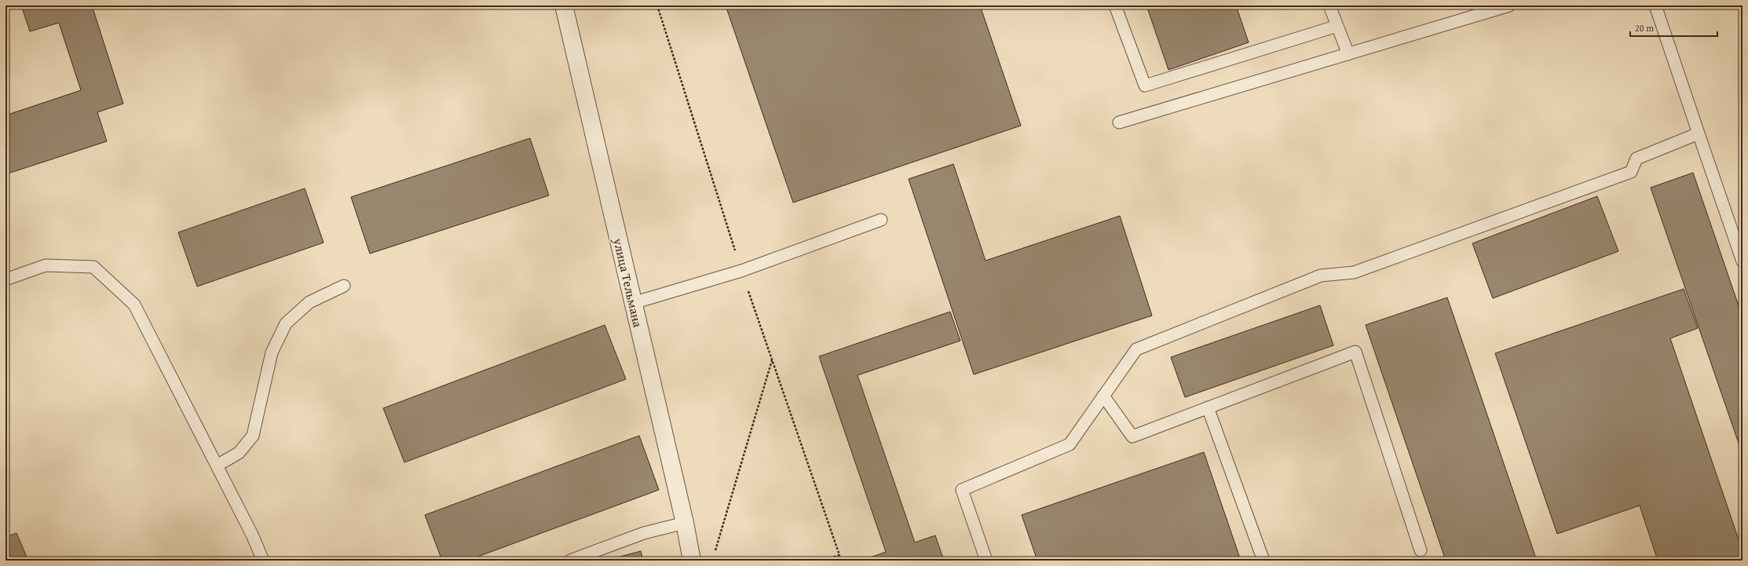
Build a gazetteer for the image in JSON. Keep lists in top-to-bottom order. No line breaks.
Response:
{"streets":{"street":["улица Тельмана"]},"scale_bar":"20 m"}
